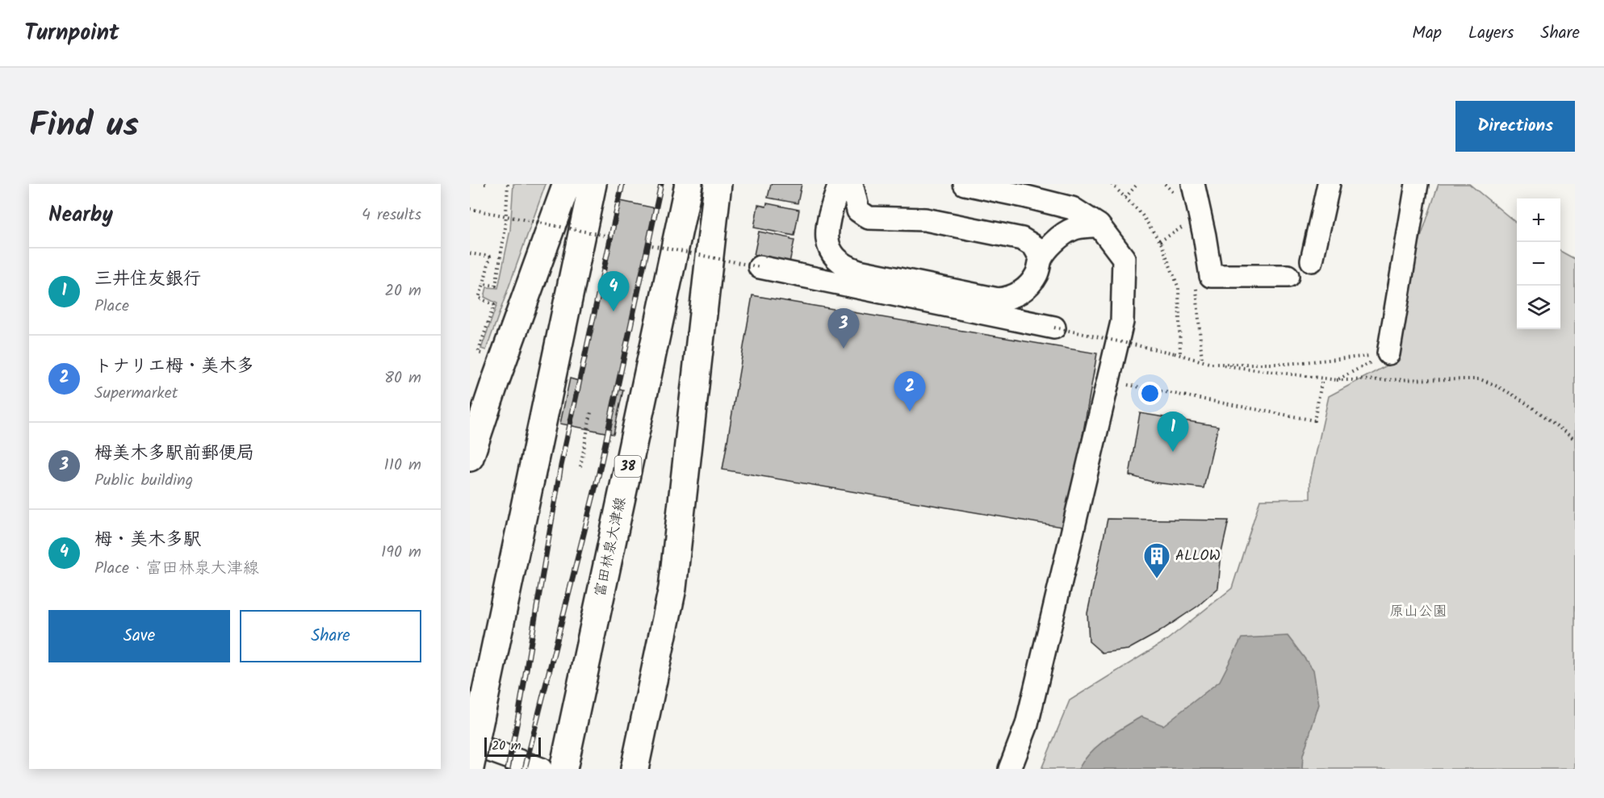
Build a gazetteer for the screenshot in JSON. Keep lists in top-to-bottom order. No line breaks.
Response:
{"streets":{"main road":["38","富田林泉大津線"]},"parks":["原山公園"],"places":{"building":["ALLOW"]},"scale_bar":"20 m","page":{"header":"Turnpoint","nav":["Map","Layers","Share"],"title":"Find us","buttons":["Directions",["Save","Share"]],"heading":["Nearby","4 results"],"map_buttons":["+","−"],"list":[{"mark":"1","name":"三井住友銀行","note":"Place","value":"20 m"},{"mark":"2","name":"トナリエ栂・美木多","note":"Supermarket","value":"80 m"},{"mark":"3","name":"栂美木多駅前郵便局","note":"Public building","value":"110 m"},{"mark":"4","name":"栂・美木多駅","note":"Place · 富田林泉大津線","value":"190 m"}],"pins":["4","3","2","1"],"scale":"20 m"}}
